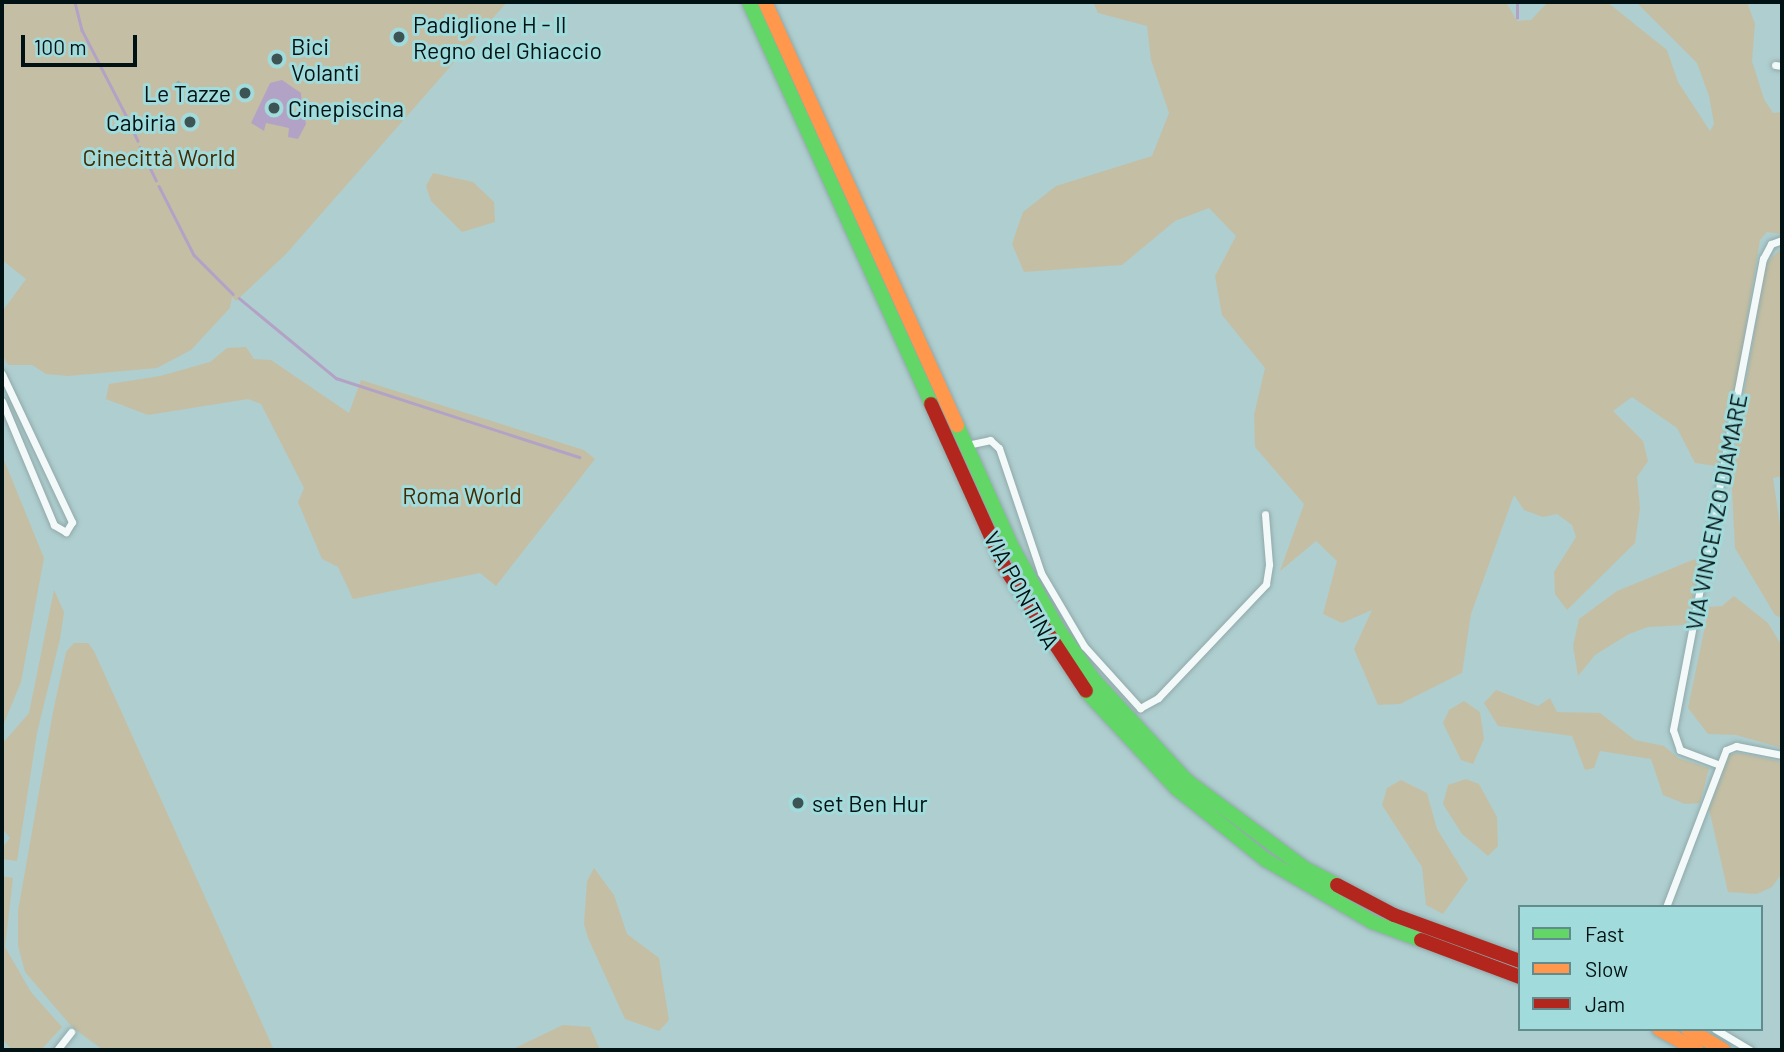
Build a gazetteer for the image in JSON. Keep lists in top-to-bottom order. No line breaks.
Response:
{"streets":{"highway":["VIA PONTINA"],"street":["VIA VINCENZO DIAMARE"]},"parks":["Cinecittà World","Roma World"],"places":["Padiglione H - Il Regno del Ghiaccio","Bici Volanti","Le Tazze","Cinepiscina","Cabiria","set Ben Hur"],"legend":["Fast","Slow","Jam"],"scale_bar":"100 m"}
